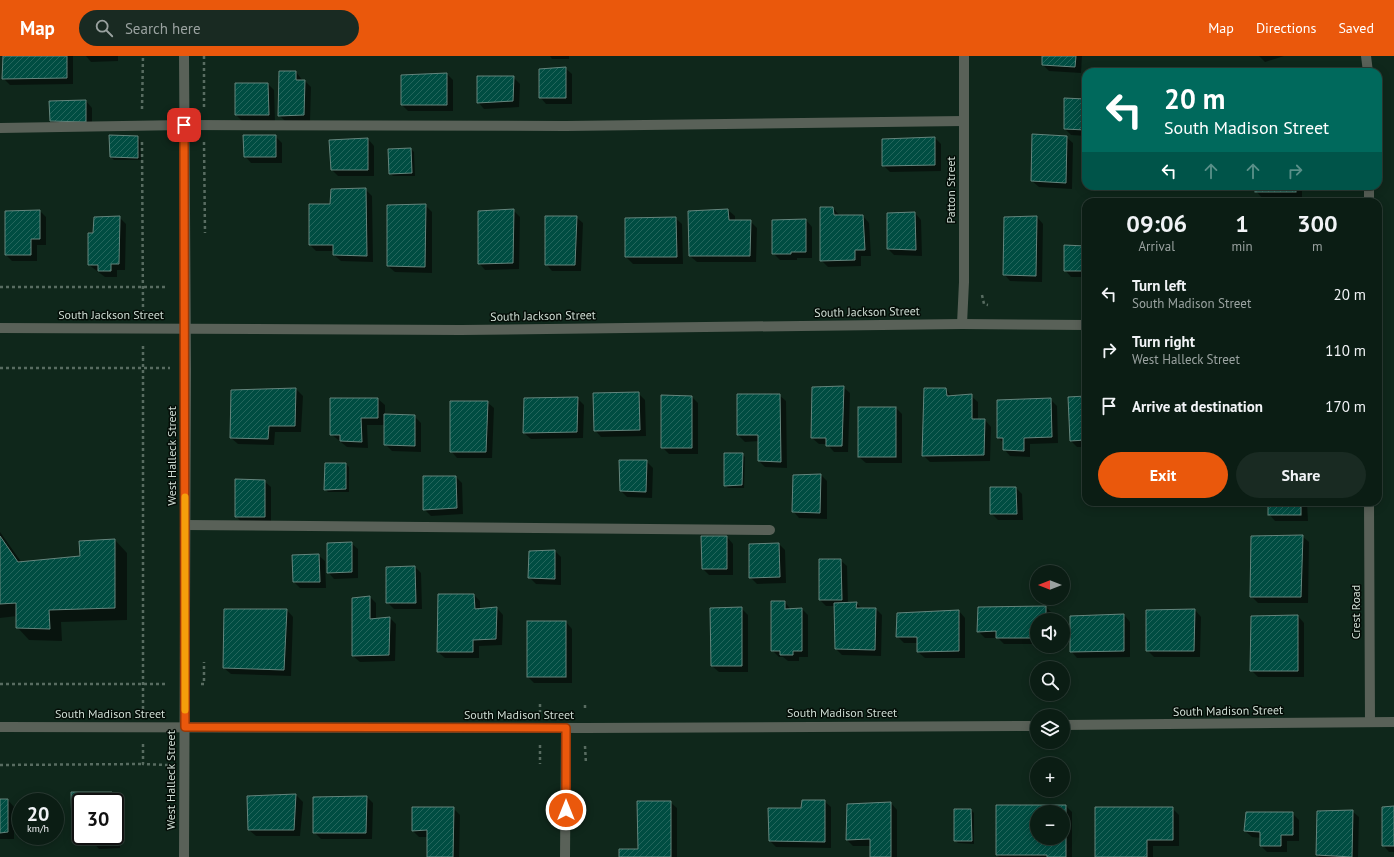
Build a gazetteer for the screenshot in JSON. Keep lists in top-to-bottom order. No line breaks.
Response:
{"streets":{"street":["Patton Street","South Jackson Street","West Halleck Street","Crest Road","South Madison Street"]},"crossings":[["Patton Street","South Jackson Street"],["South Jackson Street","West Halleck Street"],["West Halleck Street","South Madison Street"],["Crest Road","South Madison Street"]],"north":"left","page":{"header":"Map","search":"Search here","nav":["Map","Directions","Saved"],"turn":["20 m","South Madison Street"],"eta":["09:06","Arrival","1","min","300","m"],"list":[{"name":"Turn left","note":"South Madison Street","value":"20 m"},{"name":"Turn right","note":"West Halleck Street","value":"110 m"},{"name":"Arrive at destination","value":"170 m"}],"buttons":["Exit","Share"],"map_buttons":["+","−"],"speed":"20 km/h","limit":"30"}}
